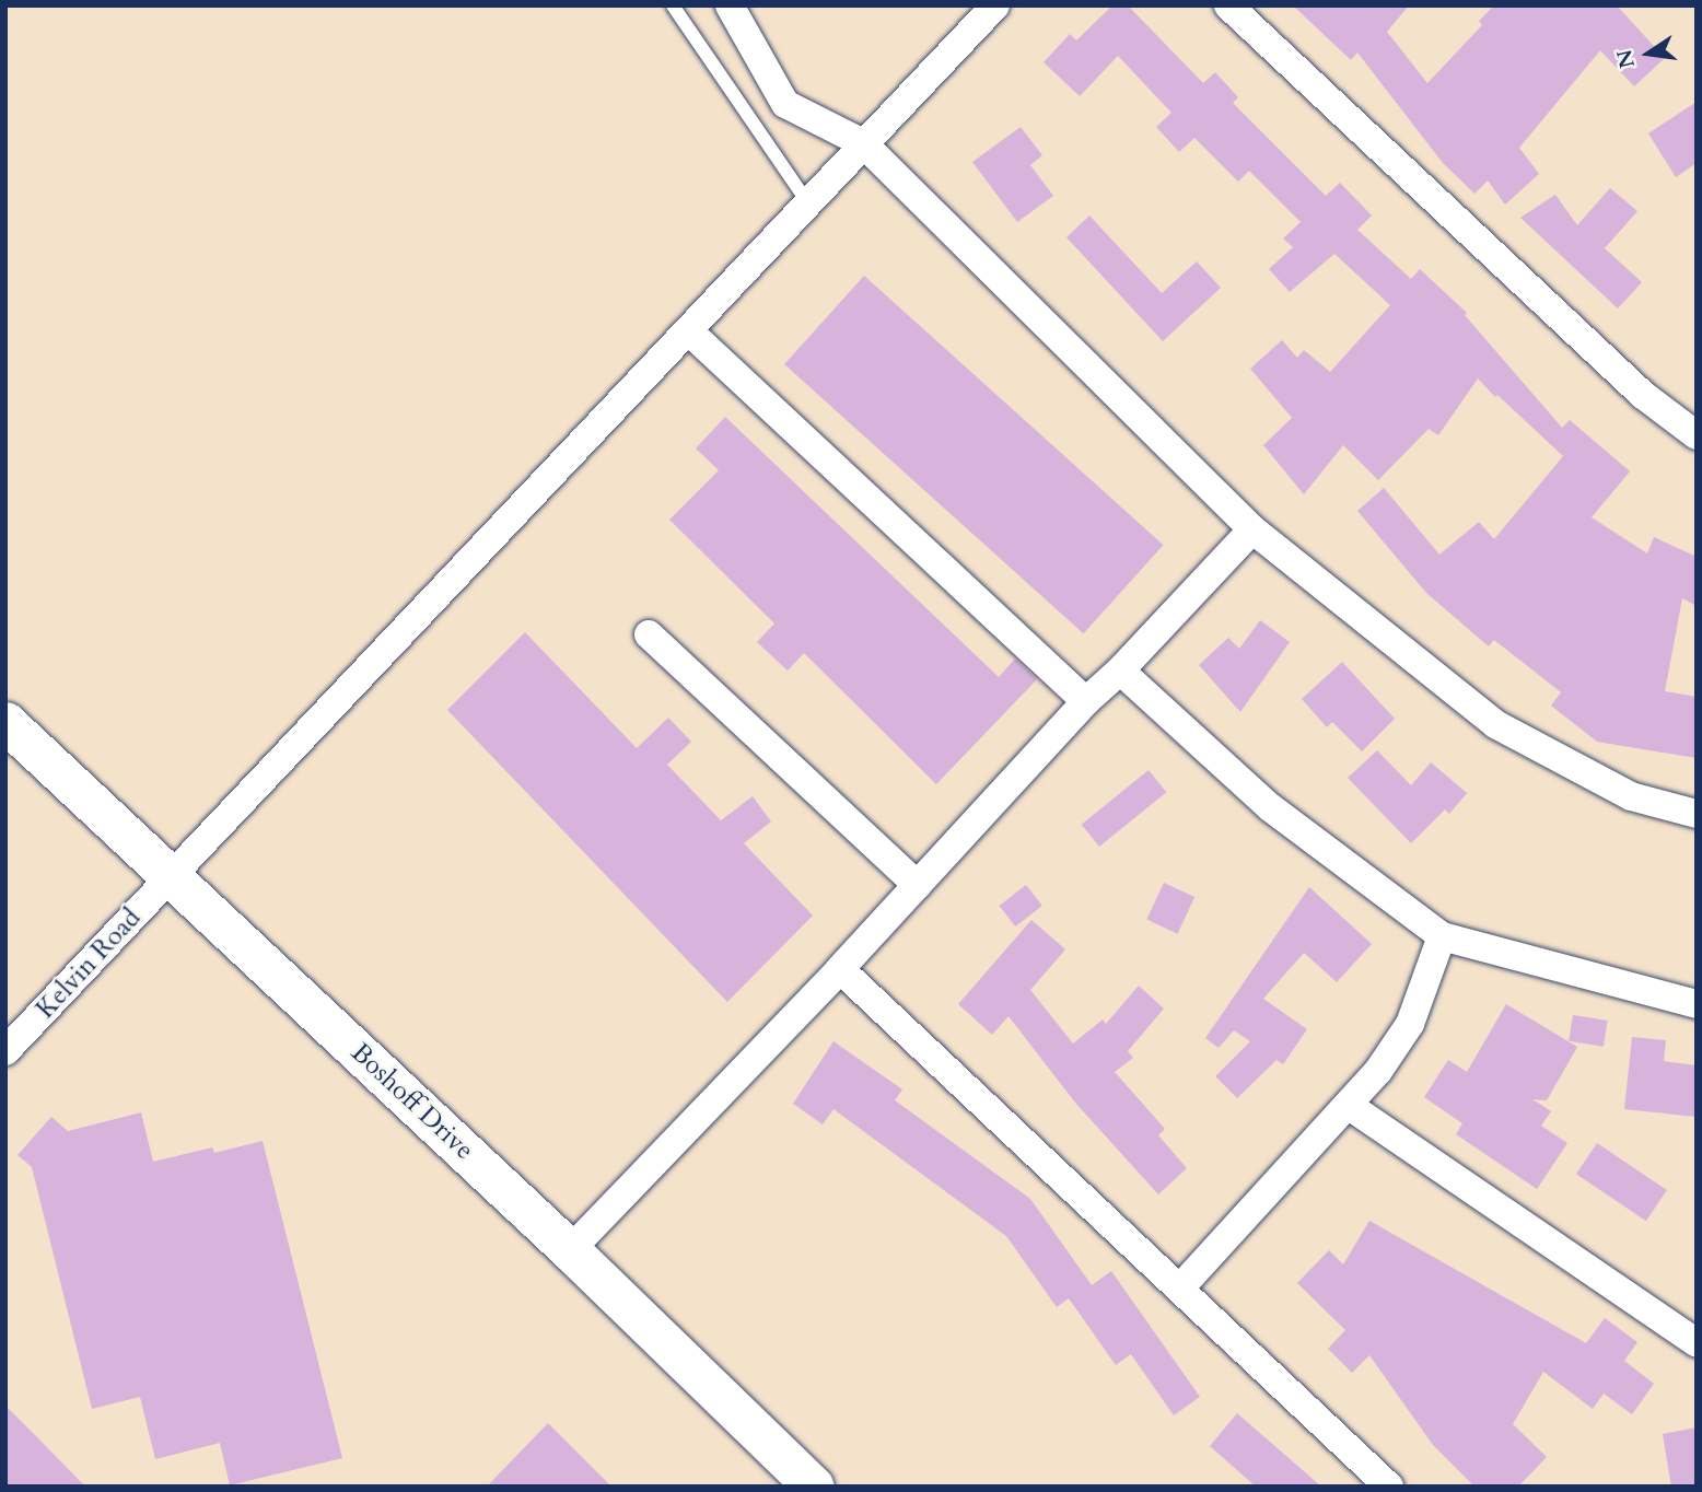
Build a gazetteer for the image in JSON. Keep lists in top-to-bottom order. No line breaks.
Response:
{"streets":{"main road":["Boshoff Drive"],"street":["Kelvin Road"]},"crossings":[["Kelvin Road","Boshoff Drive"]],"north":"left"}
